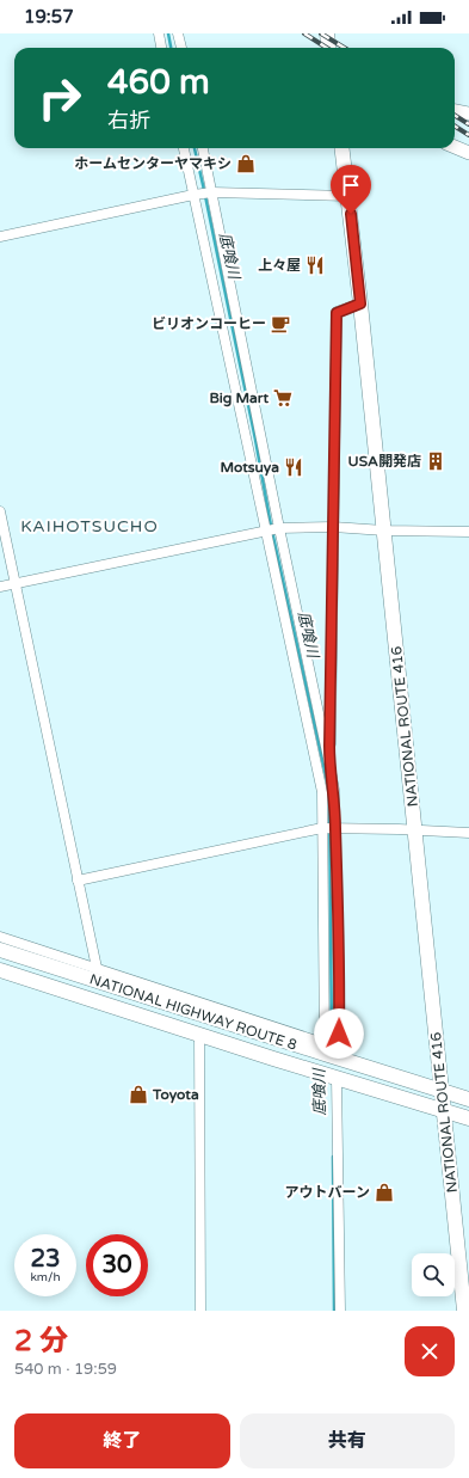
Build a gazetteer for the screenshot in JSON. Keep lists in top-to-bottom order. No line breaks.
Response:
{"streets":{"highway":["NATIONAL ROUTE 416","NATIONAL HIGHWAY ROUTE 8"]},"crossings":[["NATIONAL ROUTE 416","NATIONAL HIGHWAY ROUTE 8"]],"districts":["KAIHOTSUCHO"],"water":["底喰川"],"places":{"shop":["ホームセンターヤマキシ","Toyota","アウトバーン"],"restaurant":["上々屋","Motsuya"],"cafe":["ビリオンコーヒー"],"supermarket":["Big Mart"],"building":["USA開発店"]},"page":{"status":"19:57","turn":["460 m","右折"],"speed":"23 km/h","limit":"30","heading":["2 分","540 m · 19:59"],"buttons":["終了","共有"]}}
